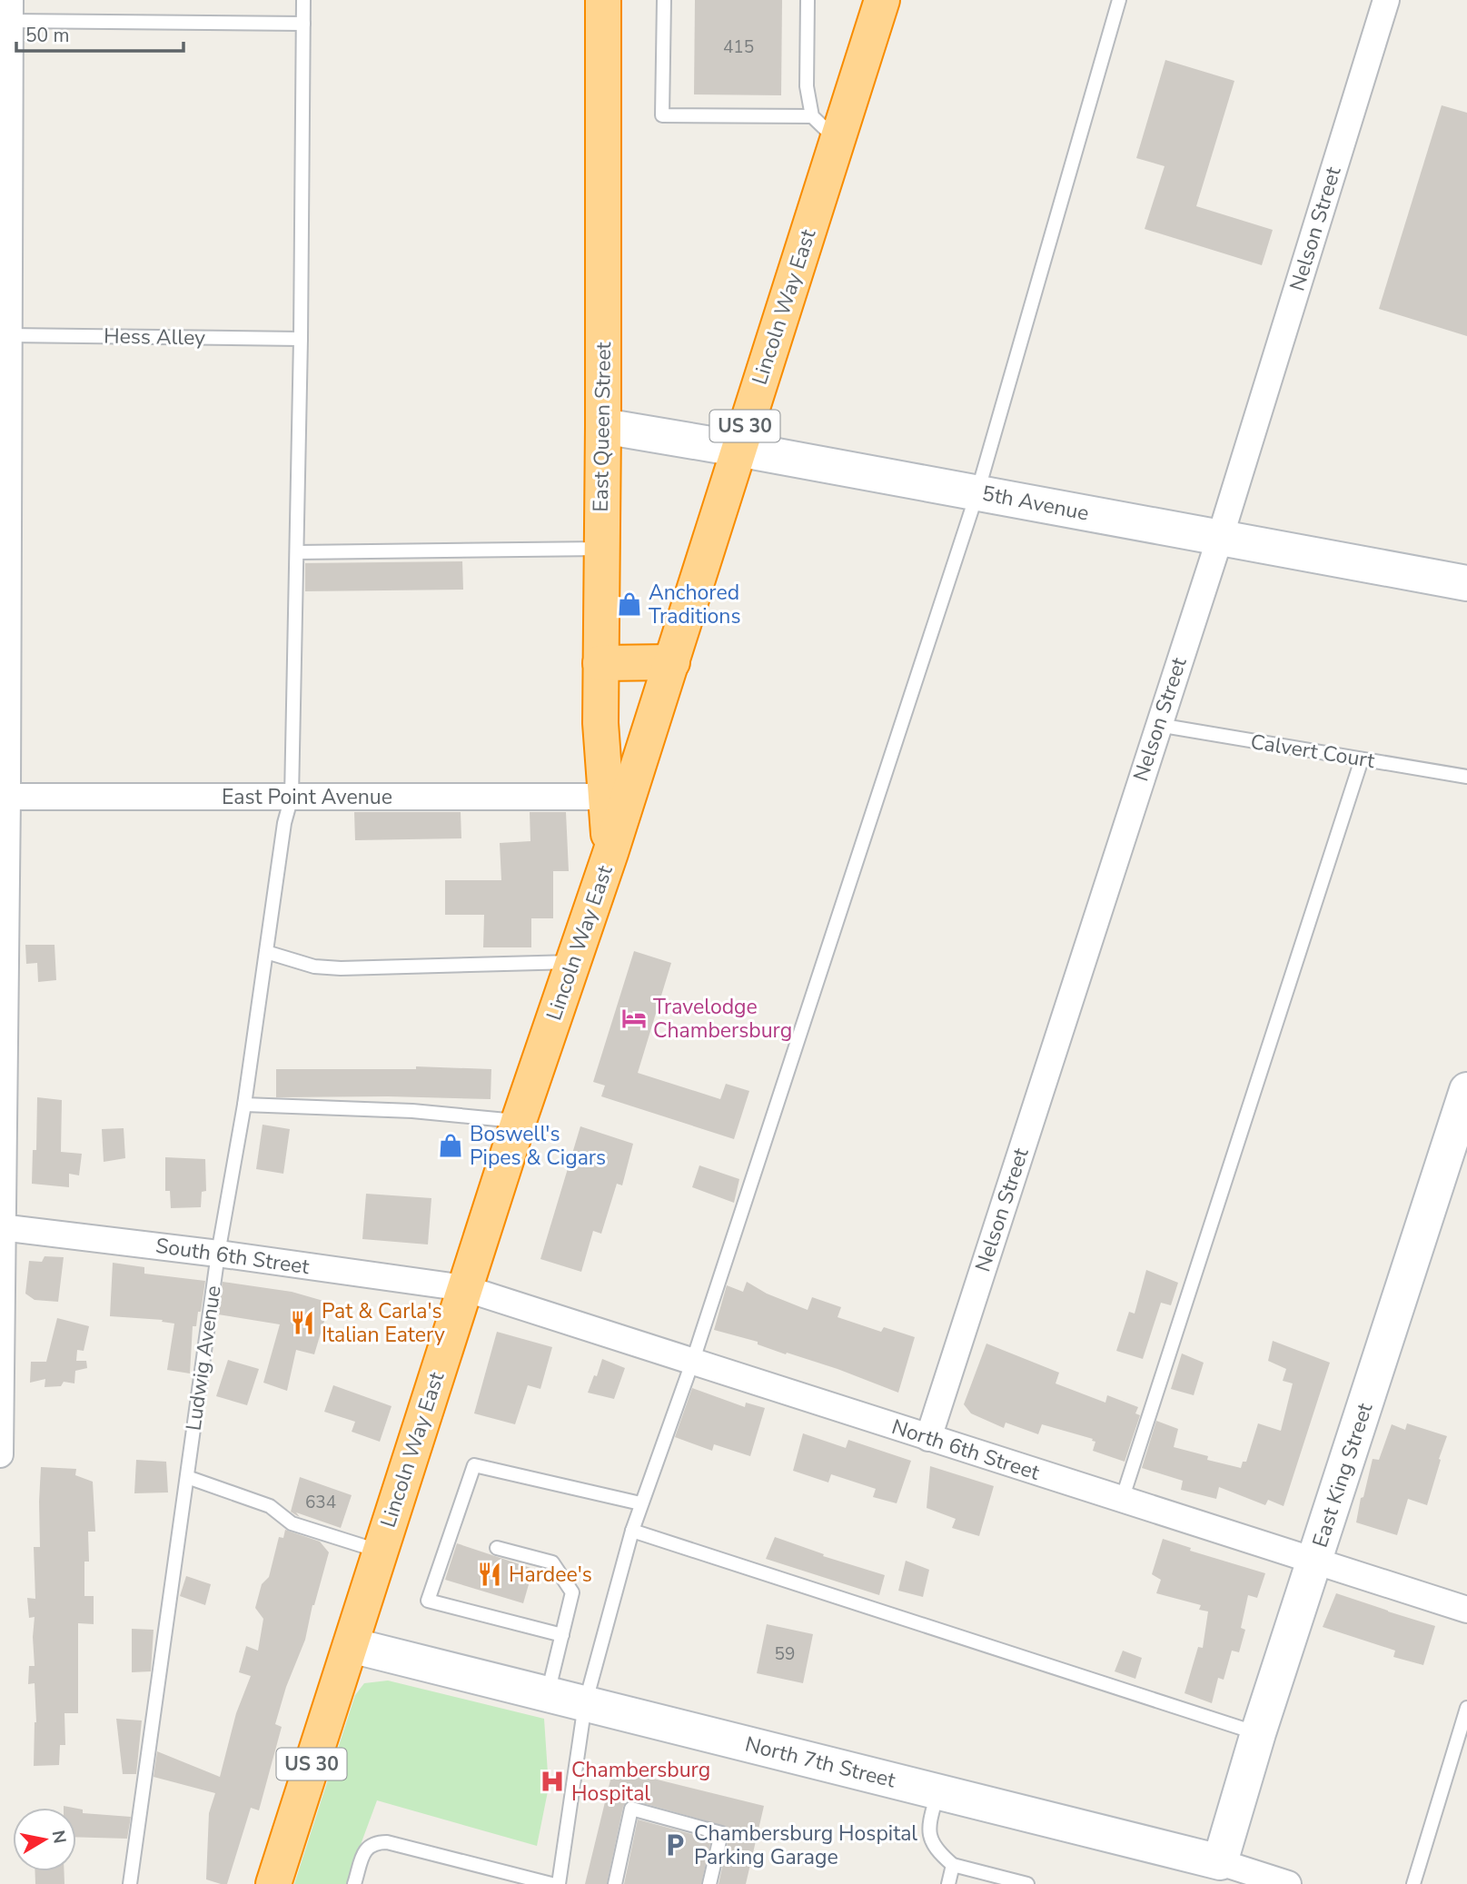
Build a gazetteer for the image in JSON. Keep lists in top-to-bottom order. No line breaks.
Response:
{"streets":{"highway":["Lincoln Way East","US 30","East Queen Street"],"street":["Nelson Street","5th Avenue","East Point Avenue","South 6th Street","North 6th Street","East King Street","North 7th Street"],"lane":["Hess Alley","Calvert Court","Ludwig Avenue"]},"crossings":[["Nelson Street","5th Avenue"],["Nelson Street","Calvert Court"],["Nelson Street","North 6th Street"],["Lincoln Way East","East Queen Street"],["Lincoln Way East","5th Avenue"],["Lincoln Way East","South 6th Street"],["Lincoln Way East","North 6th Street"],["Lincoln Way East","North 7th Street"],["East Queen Street","5th Avenue"],["East Queen Street","East Point Avenue"],["East Point Avenue","Ludwig Avenue"],["South 6th Street","Ludwig Avenue"],["South 6th Street","North 6th Street"],["North 6th Street","East King Street"],["East King Street","North 7th Street"]],"places":{"shop":["Anchored Traditions","Boswell's Pipes & Cigars"],"hotel":["Travelodge Chambersburg"],"restaurant":["Pat & Carla's Italian Eatery","Hardee's"],"hospital":["Chambersburg Hospital"],"parking":["Chambersburg Hospital Parking Garage"]},"house_numbers":["415","634","59"],"scale_bar":"50 m","north":"right"}
